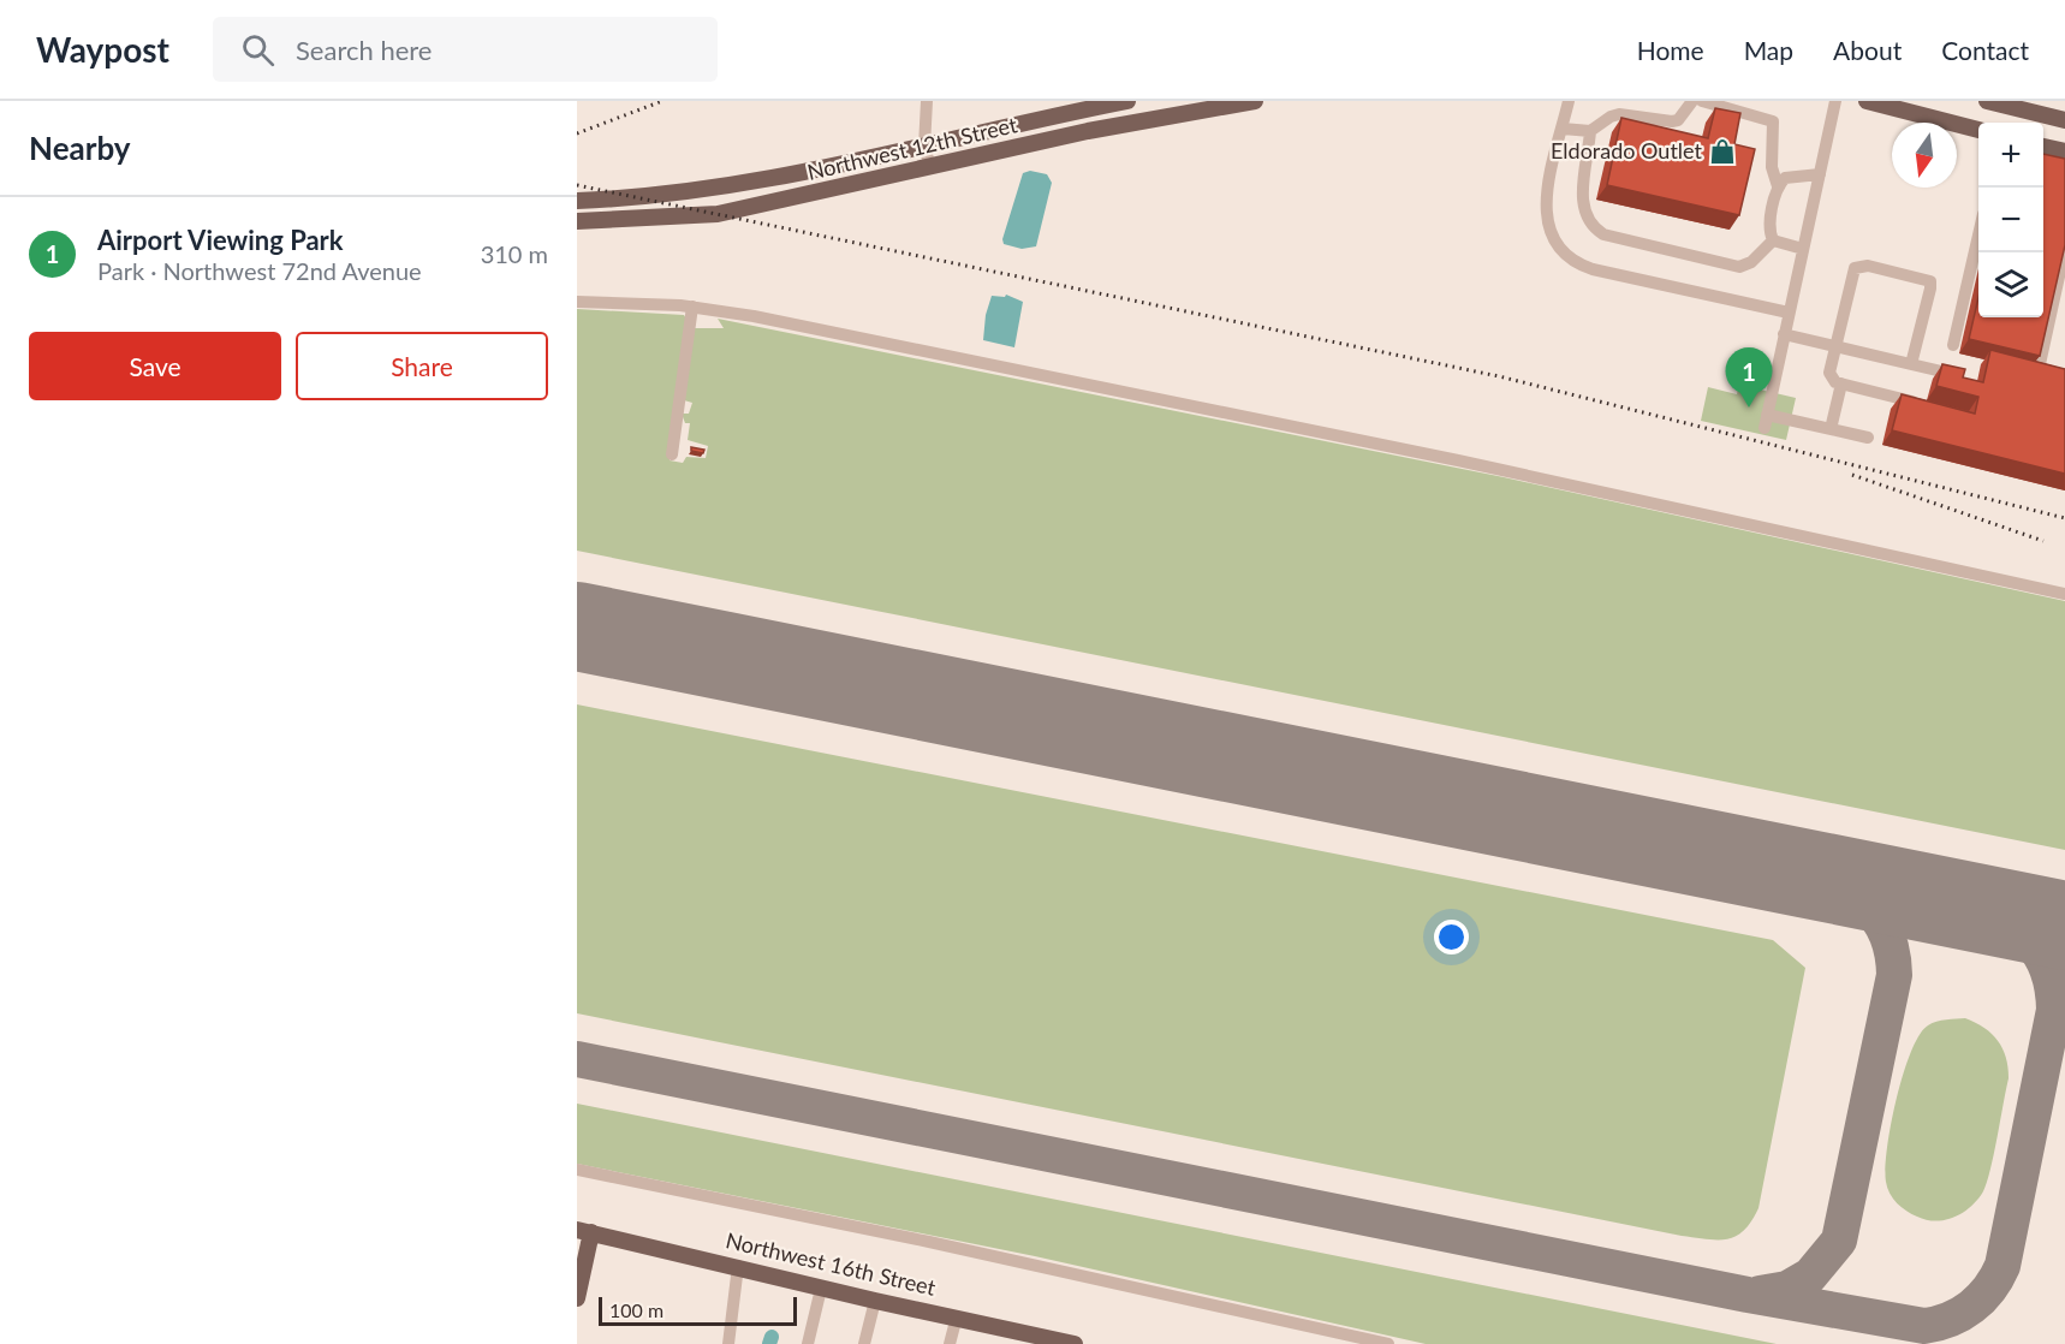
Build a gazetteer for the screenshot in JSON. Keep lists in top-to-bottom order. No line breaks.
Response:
{"streets":{"main road":["Northwest 12th Street","Northwest 16th Street"]},"places":{"shop":["Eldorado Outlet"]},"scale_bar":"100 m","north":"bottom","page":{"header":"Waypost","search":"Search here","nav":["Home","Map","About","Contact"],"heading":"Nearby","map_buttons":["+","−"],"list":[{"mark":"1","name":"Airport Viewing Park","note":"Park · Northwest 72nd Avenue","value":"310 m"}],"buttons":["Save","Share"],"pins":"1","scale":"100 m"}}
